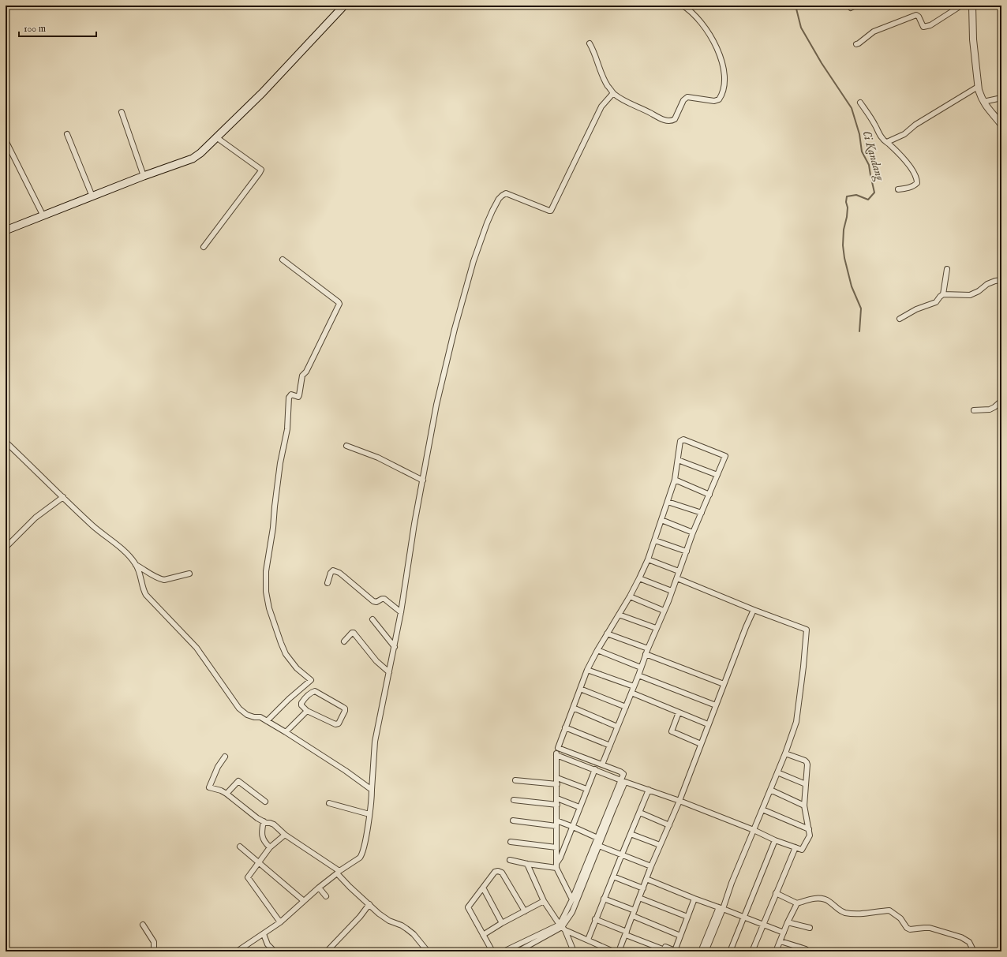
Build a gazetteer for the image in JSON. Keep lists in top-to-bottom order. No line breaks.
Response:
{"water":["Ci Kandang"],"scale_bar":"100 m"}
